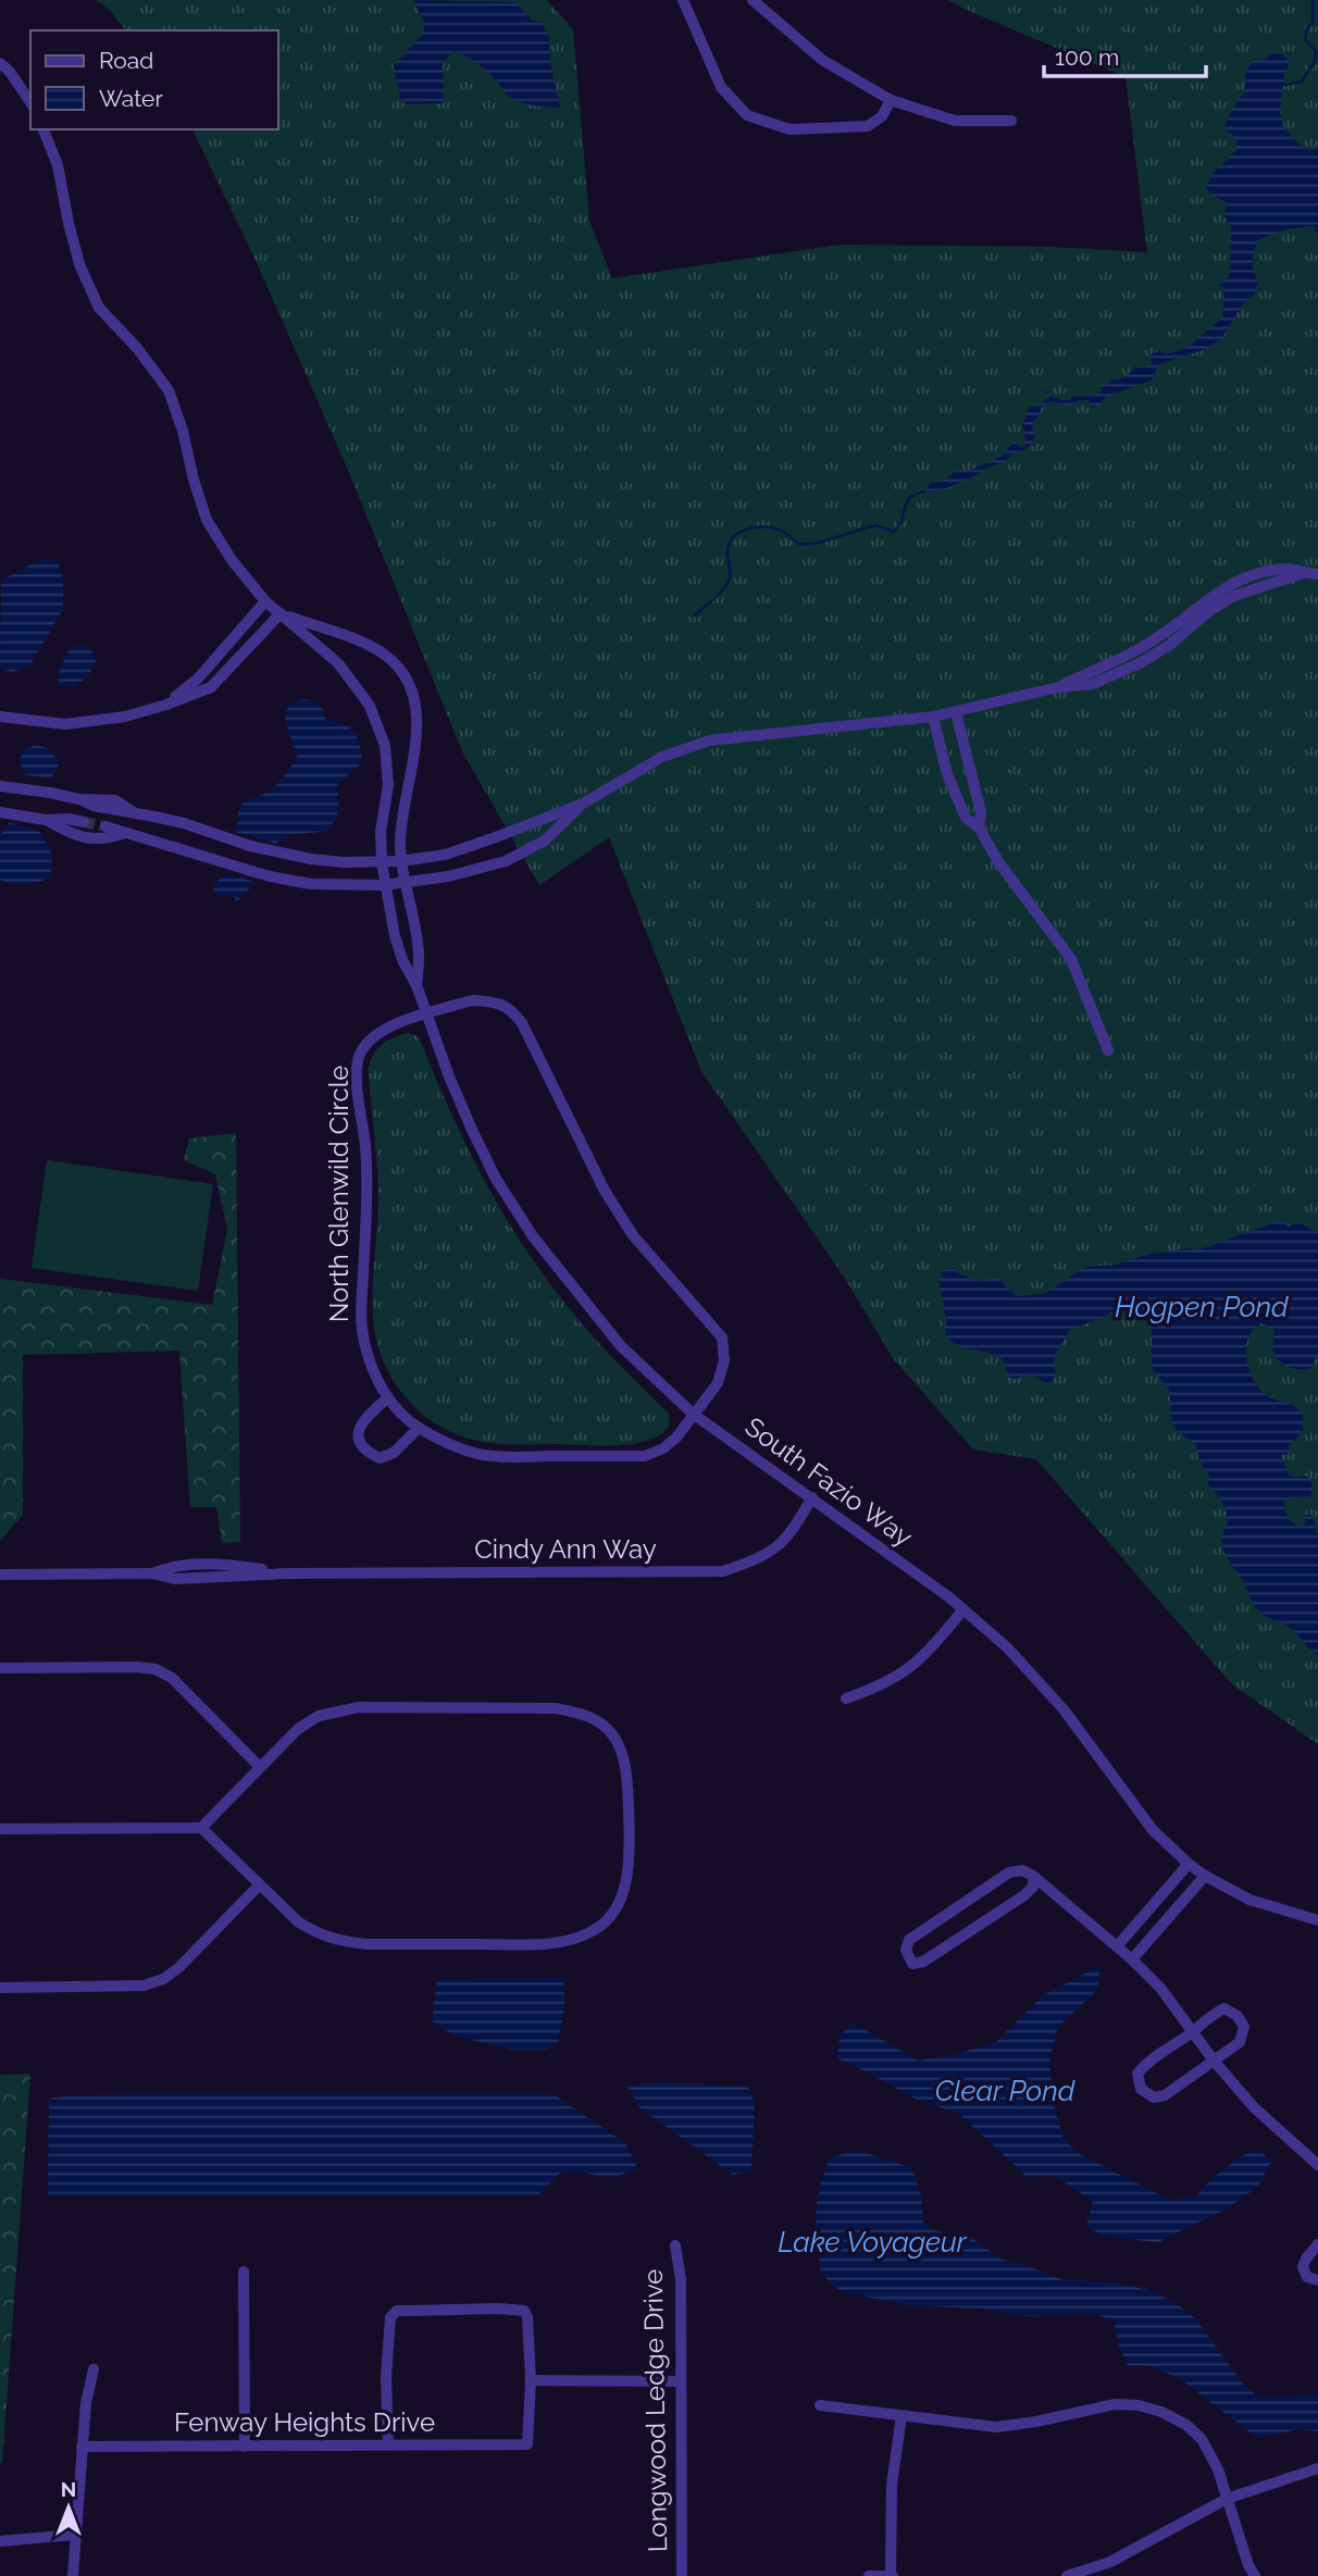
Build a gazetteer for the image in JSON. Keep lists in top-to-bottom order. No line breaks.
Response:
{"streets":{"street":["North Glenwild Circle","South Fazio Way","Cindy Ann Way","Longwood Ledge Drive","Fenway Heights Drive"]},"crossings":[["North Glenwild Circle","South Fazio Way"],["South Fazio Way","Cindy Ann Way"]],"water":["Hogpen Pond","Clear Pond","Lake Voyageur"],"legend":["Road","Water"],"scale_bar":"100 m","north":"top"}
